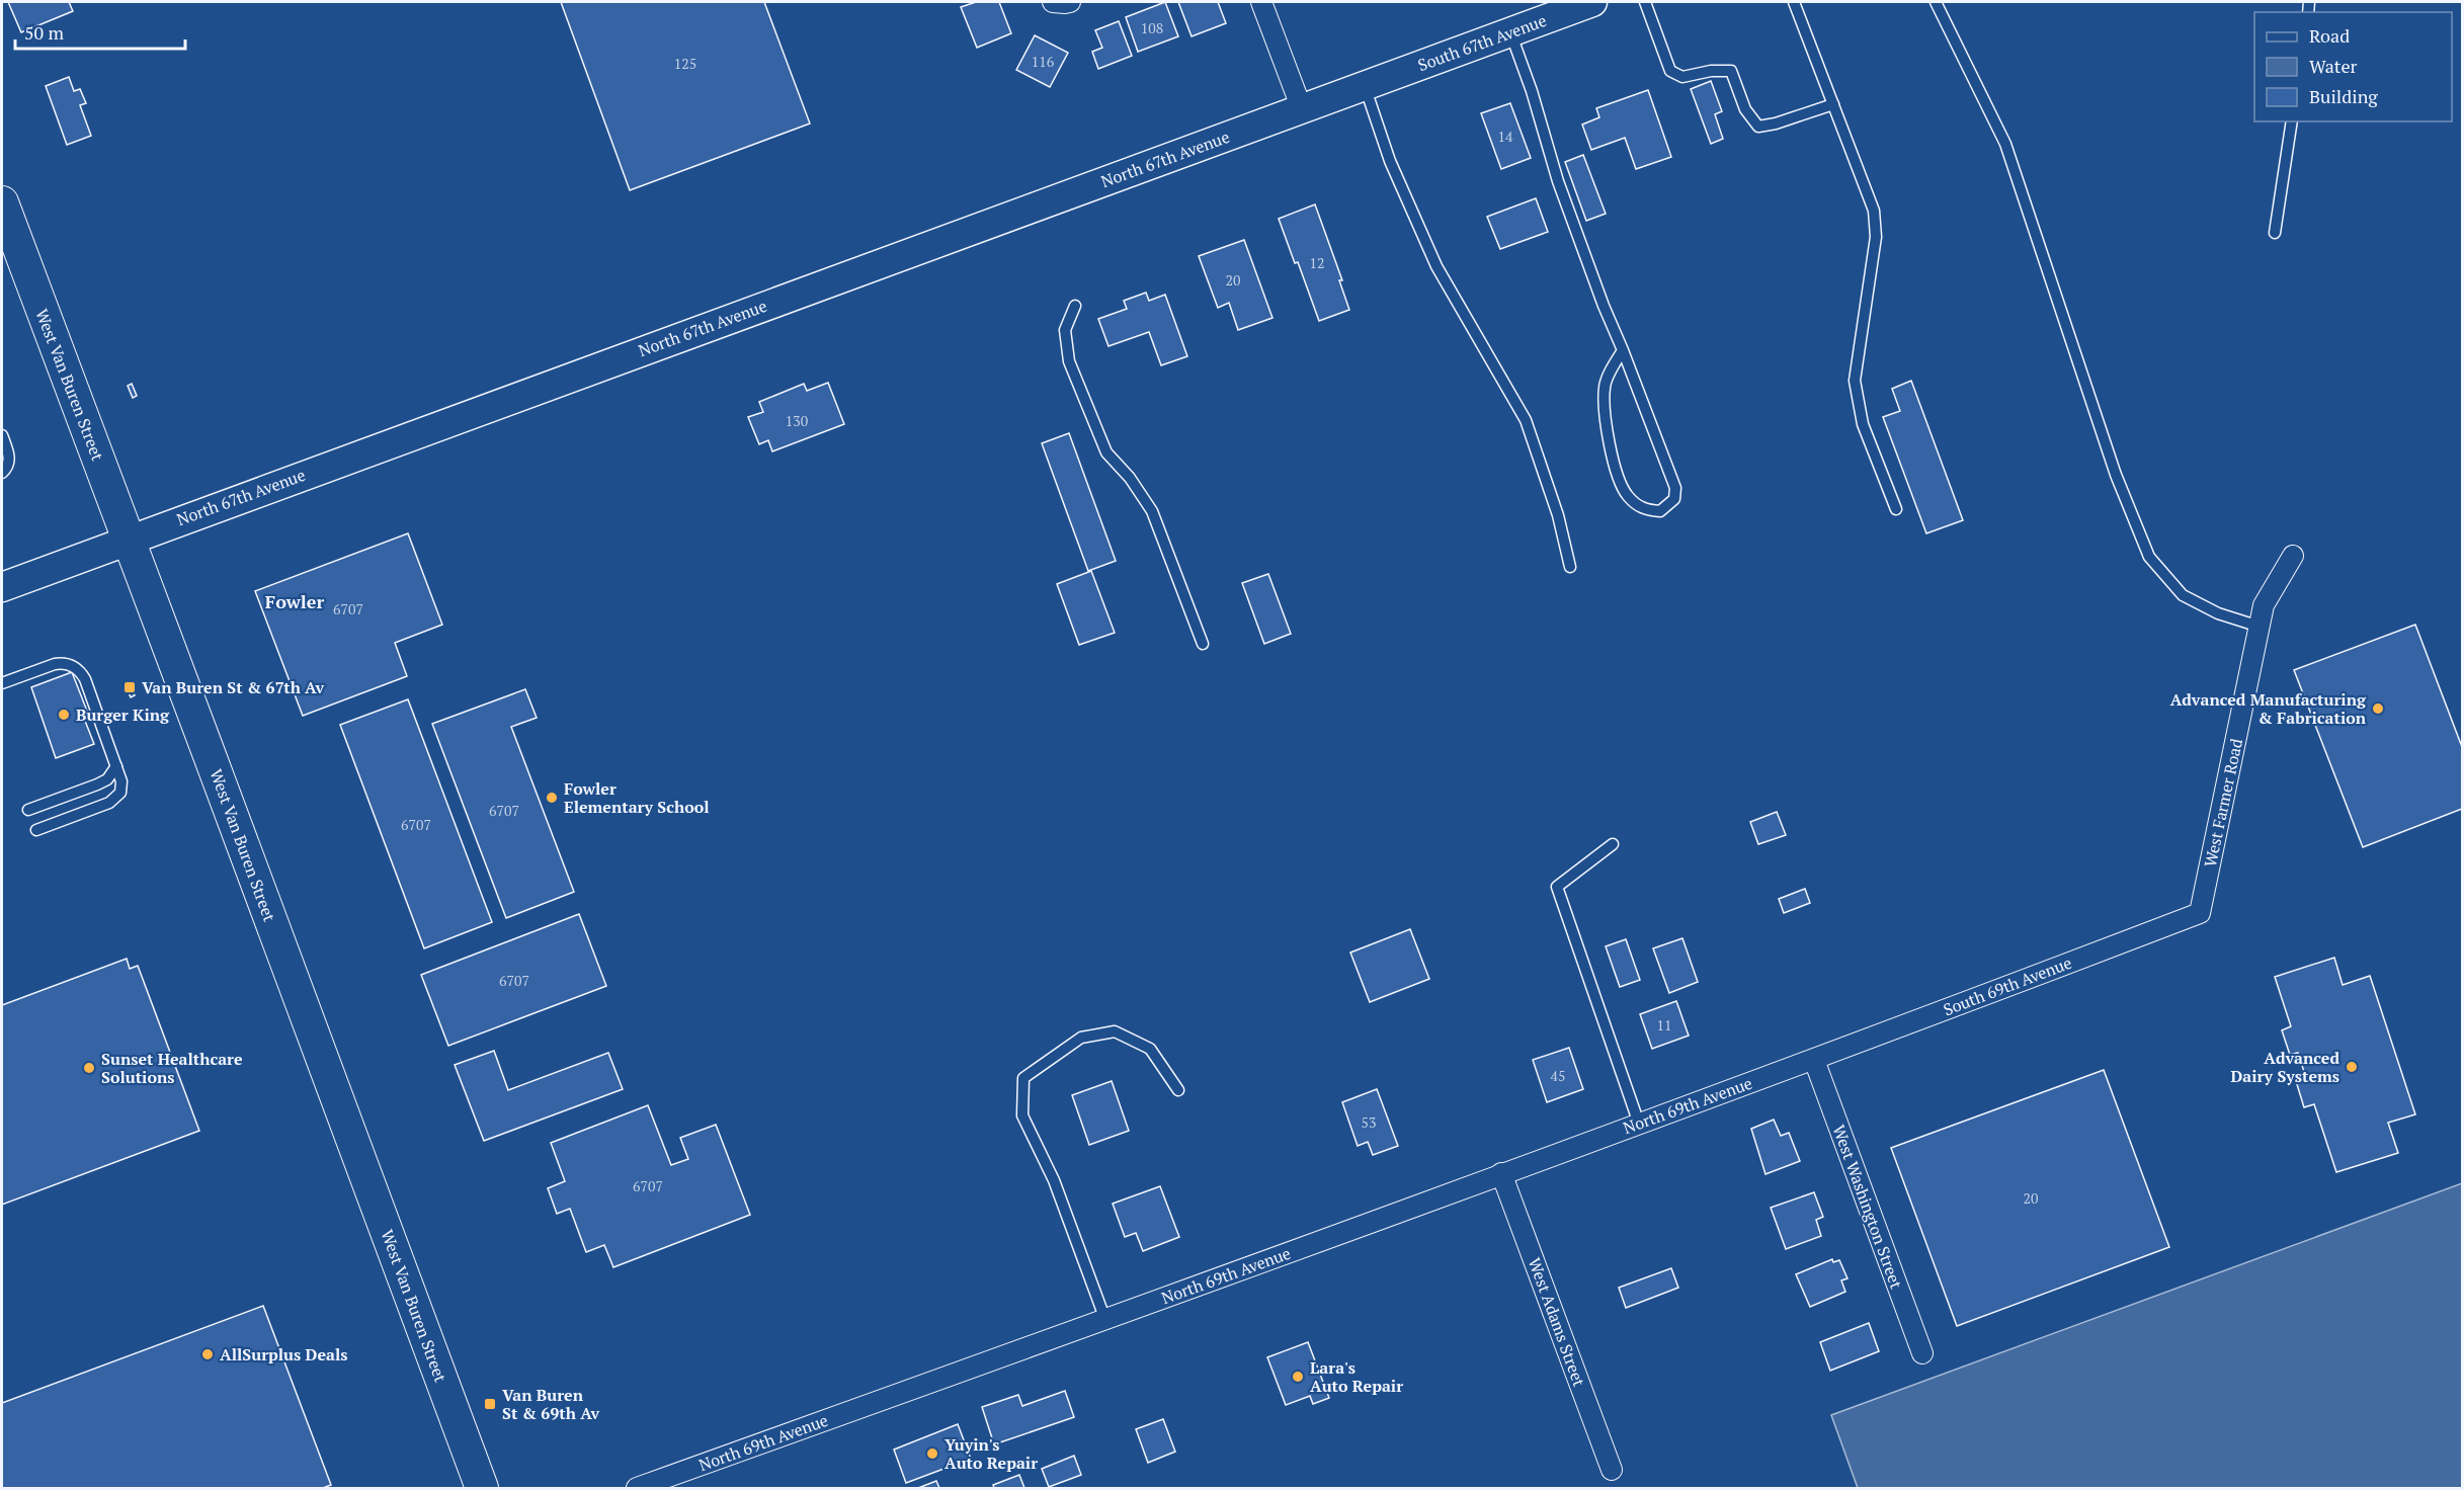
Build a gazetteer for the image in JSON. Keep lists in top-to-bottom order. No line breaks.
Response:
{"streets":{"main road":["South 67th Avenue","North 67th Avenue","West Van Buren Street"],"street":["West Farmer Road","South 69th Avenue","North 69th Avenue","West Washington Street","West Adams Street"]},"crossings":[["South 67th Avenue","North 67th Avenue"],["North 67th Avenue","West Van Buren Street"],["West Farmer Road","South 69th Avenue"],["South 69th Avenue","North 69th Avenue"],["South 69th Avenue","West Washington Street"],["North 69th Avenue","West Washington Street"],["North 69th Avenue","West Adams Street"]],"districts":["Fowler"],"places":{"transit":["Van Buren St & 67th Av","Van Buren St & 69th Av"],"other":["Advanced Manufacturing & Fabrication","Burger King","Fowler Elementary School","Advanced Dairy Systems","Sunset Healthcare Solutions","AllSurplus Deals","Lara's Auto Repair","Yuyin's Auto Repair"]},"house_numbers":["108","116","125","14","12","20","130","6707","6707","6707","6707","11","45","53","6707","20"],"legend":["Road","Water","Building"],"scale_bar":"50 m"}
